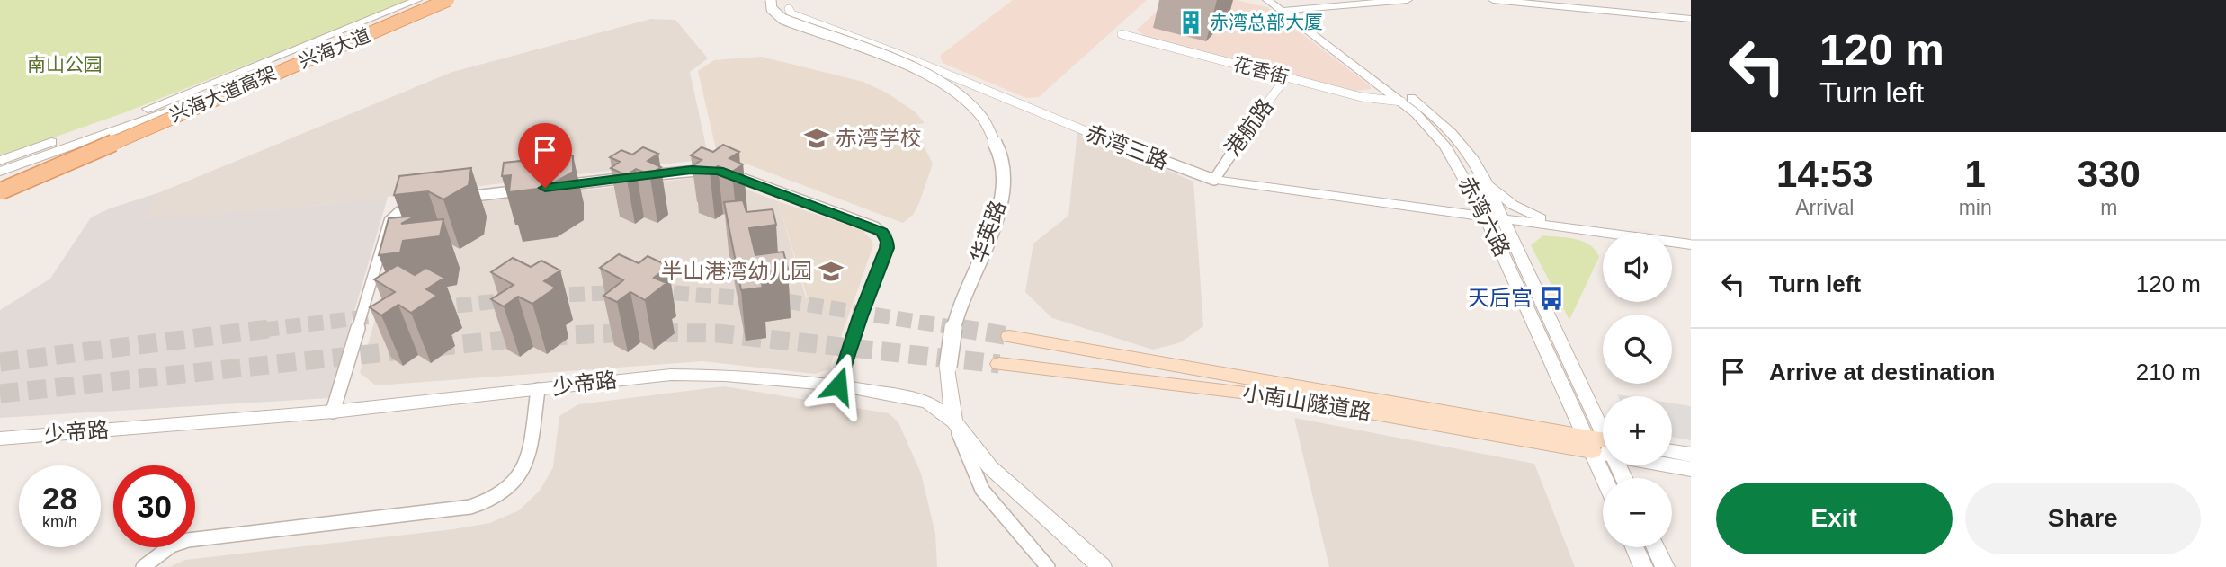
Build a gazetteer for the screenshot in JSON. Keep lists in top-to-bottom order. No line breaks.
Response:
{"streets":{"main road":["兴海大道高架","小南山隧道路"],"street":["兴海大道","花香街","港航路","赤湾三路","赤湾六路","华英路","少帝路"]},"crossings":[["花香街","港航路"],["花香街","赤湾六路"],["港航路","赤湾三路"],["赤湾三路","赤湾六路"],["赤湾六路","小南山隧道路"],["华英路","少帝路"]],"parks":["南山公园"],"places":{"building":["赤湾总部大厦"],"school or university":["赤湾学校","半山港湾幼儿园"],"bus stop":["天后宫"]},"page":{"turn":["120 m","Turn left"],"eta":["14:53","Arrival","1","min","330","m"],"map_buttons":["+","−"],"list":[{"name":"Turn left","value":"120 m"},{"name":"Arrive at destination","value":"210 m"}],"speed":"28 km/h","limit":"30","buttons":["Exit","Share"]}}
